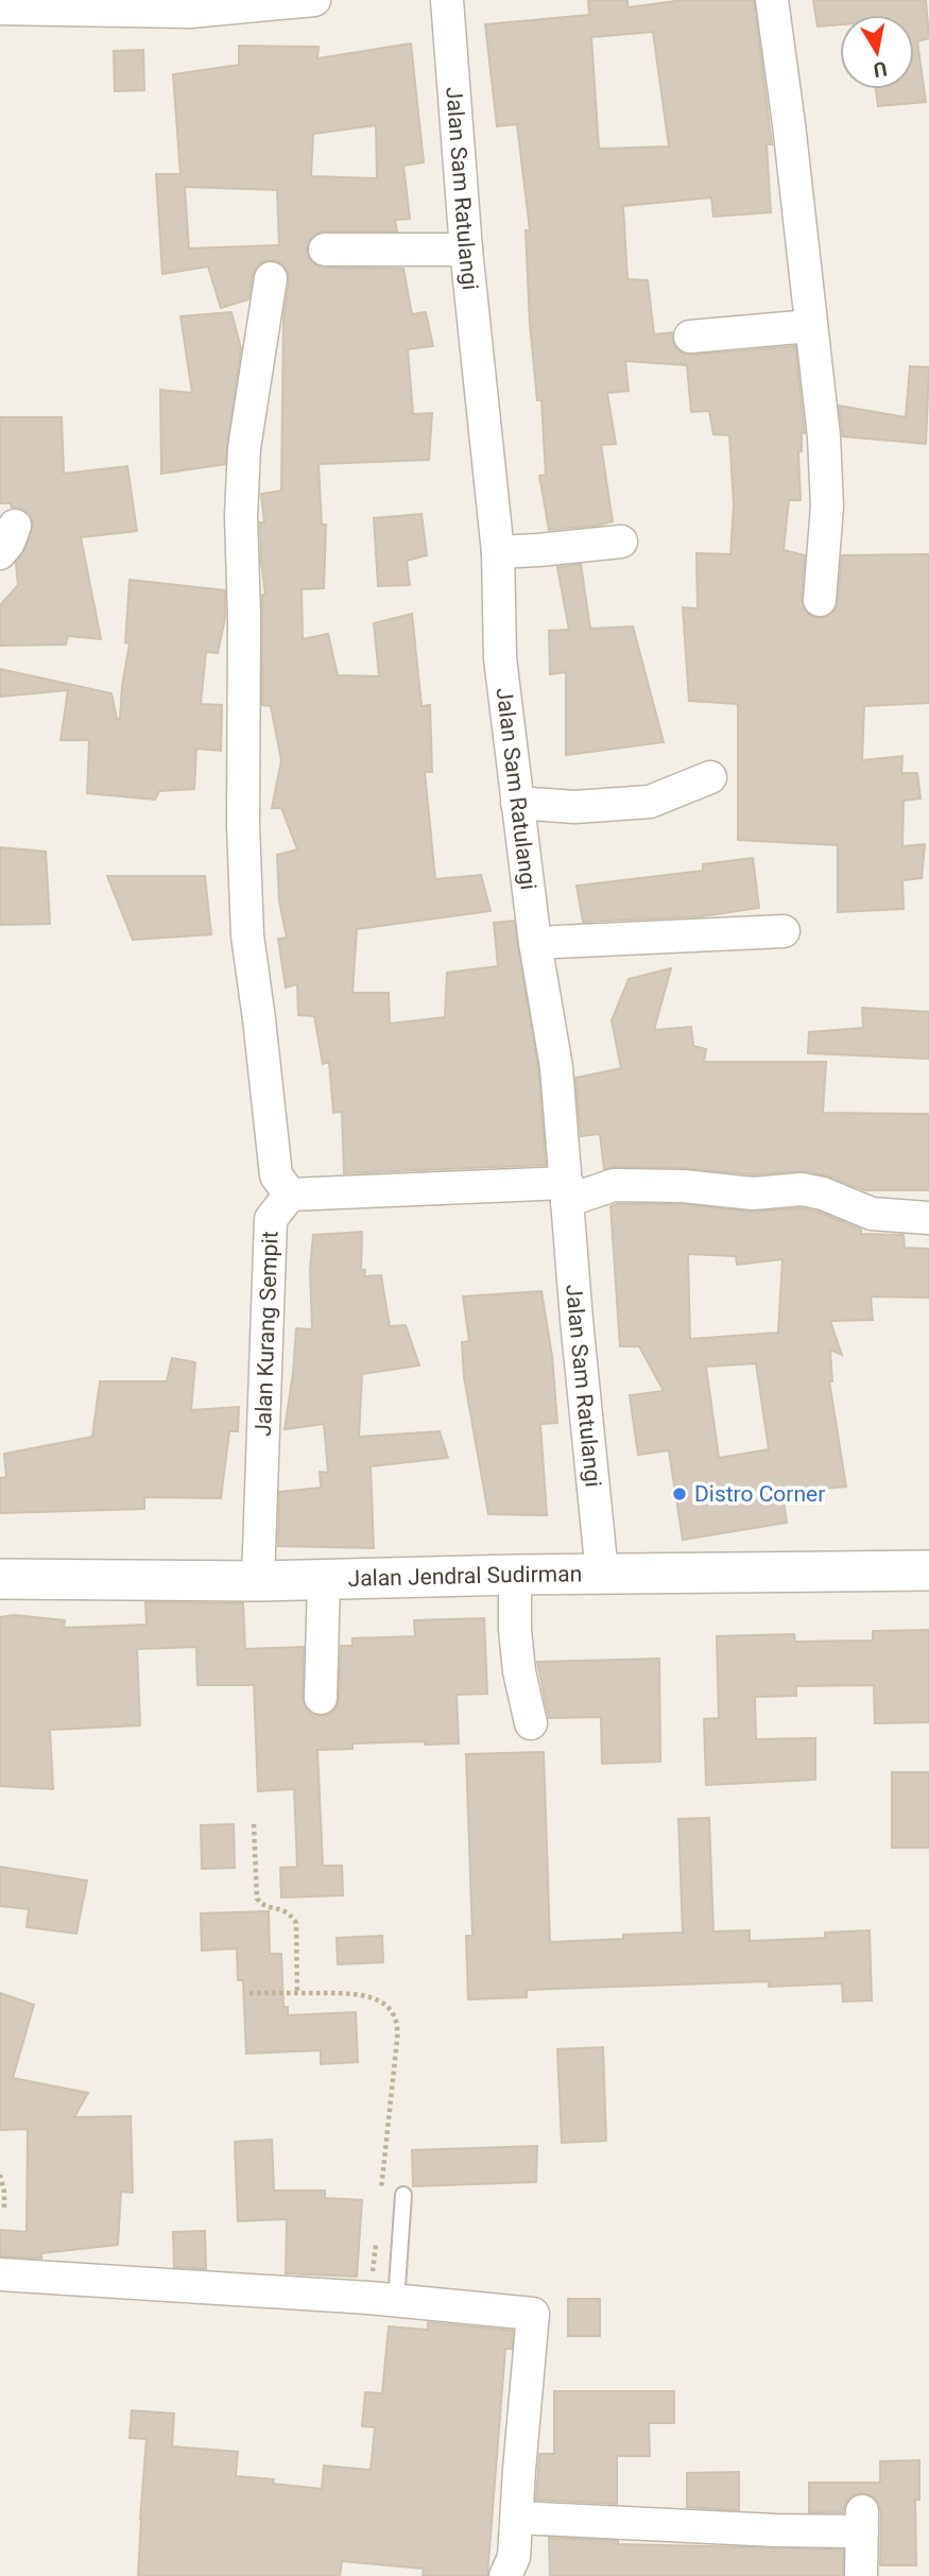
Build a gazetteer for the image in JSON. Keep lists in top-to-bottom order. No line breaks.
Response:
{"streets":{"street":["Jalan Sam Ratulangi","Jalan Kurang Sempit","Jalan Jendral Sudirman"]},"crossings":[["Jalan Sam Ratulangi","Jalan Jendral Sudirman"],["Jalan Kurang Sempit","Jalan Jendral Sudirman"]],"places":["Distro Corner"],"north":"bottom"}
